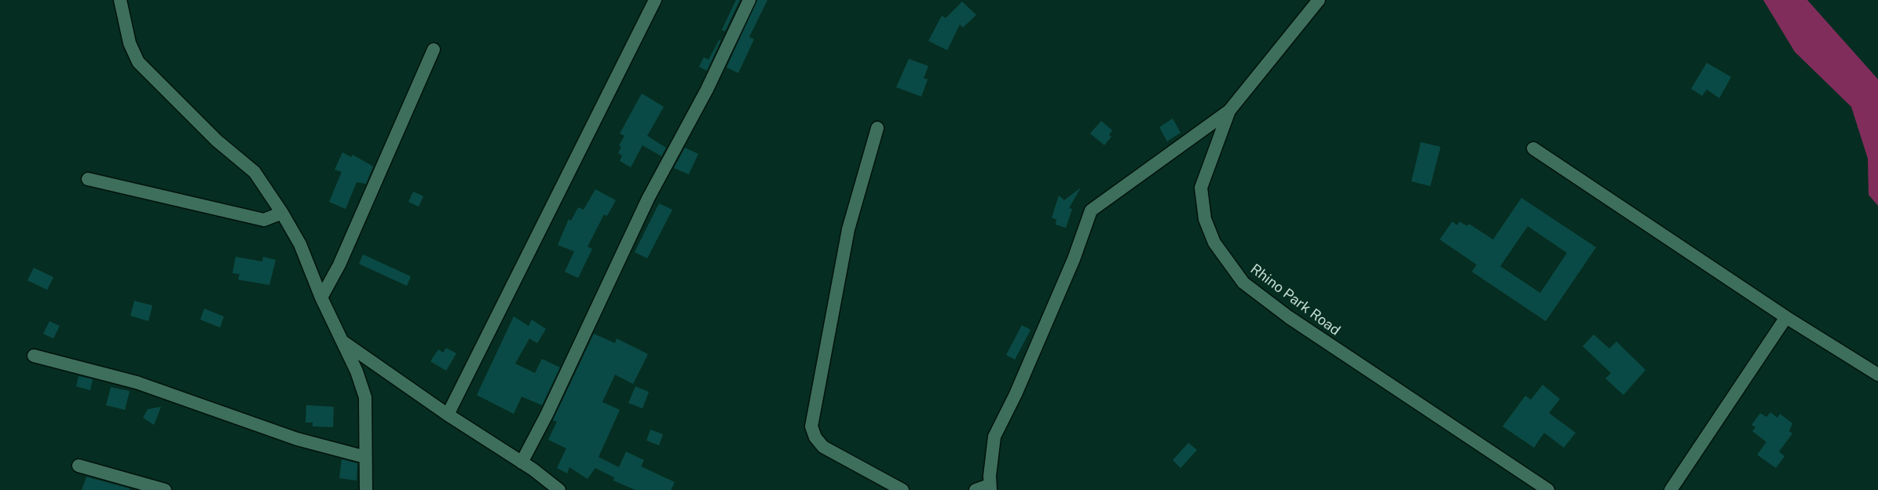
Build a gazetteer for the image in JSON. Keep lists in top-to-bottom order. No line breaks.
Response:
{"streets":{"street":["Rhino Park Road"]}}
